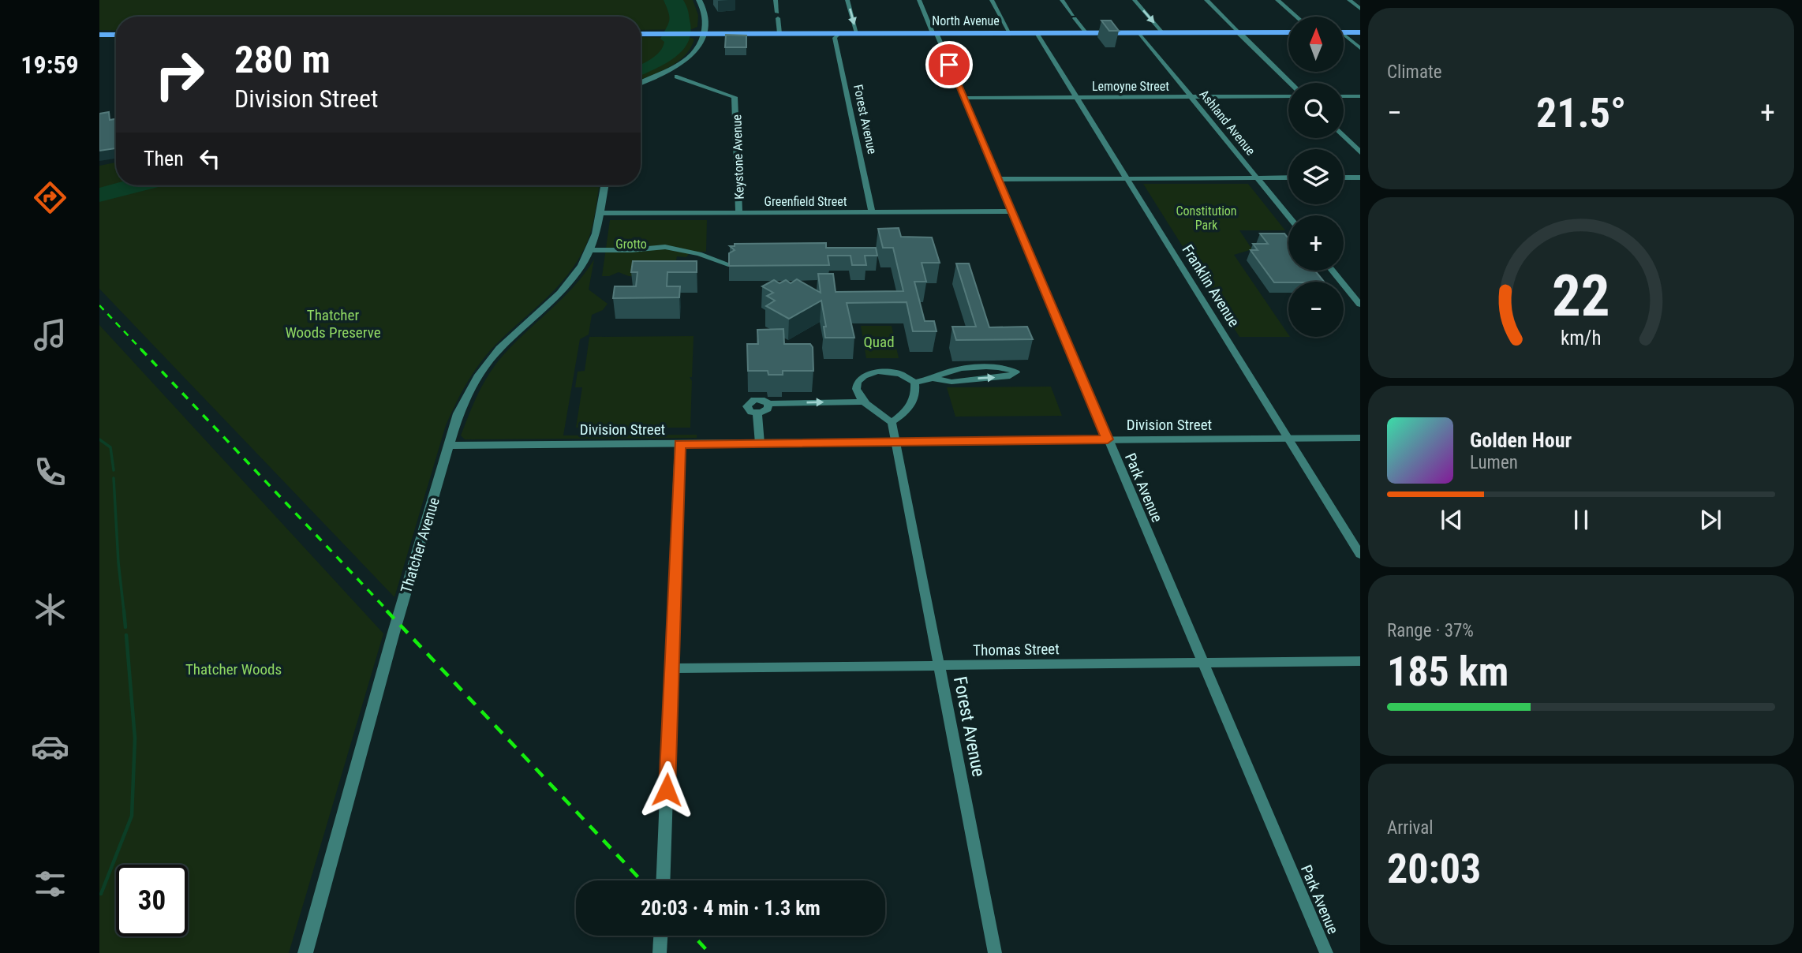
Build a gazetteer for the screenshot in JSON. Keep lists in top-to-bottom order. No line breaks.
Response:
{"streets":{"main road":["North Avenue"],"street":["Lemoyne Street","Forest Avenue","Ashland Avenue","Keystone Avenue","Greenfield Street","Franklin Avenue","Division Street","Park Avenue","Thatcher Avenue","Thomas Street"]},"crossings":[["North Avenue","Forest Avenue"],["North Avenue","Ashland Avenue"],["North Avenue","Franklin Avenue"],["North Avenue","Park Avenue"],["Lemoyne Street","Ashland Avenue"],["Lemoyne Street","Franklin Avenue"],["Lemoyne Street","Park Avenue"],["Forest Avenue","Greenfield Street"],["Forest Avenue","Division Street"],["Forest Avenue","Thomas Street"],["Keystone Avenue","Greenfield Street"],["Greenfield Street","Park Avenue"],["Greenfield Street","Thatcher Avenue"],["Franklin Avenue","Division Street"],["Division Street","Park Avenue"],["Division Street","Thatcher Avenue"],["Park Avenue","Thomas Street"]],"parks":["Constitution Park","Grotto","Thatcher Woods Preserve","Quad","Thatcher Woods"],"north":"top","page":{"tabs":"19:59","tile":["Climate",["Range · 37%","185 km"],["Arrival","20:03"]],"map_buttons":["+","−"],"turn":["280 m","Division Street"],"heat":["−","21.5°","+"],"then":"Then","song":["Golden Hour","Lumen"],"limit":"30","trip":"20:03 · 4 min · 1.3 km","gauge":["22","km/h"]}}
